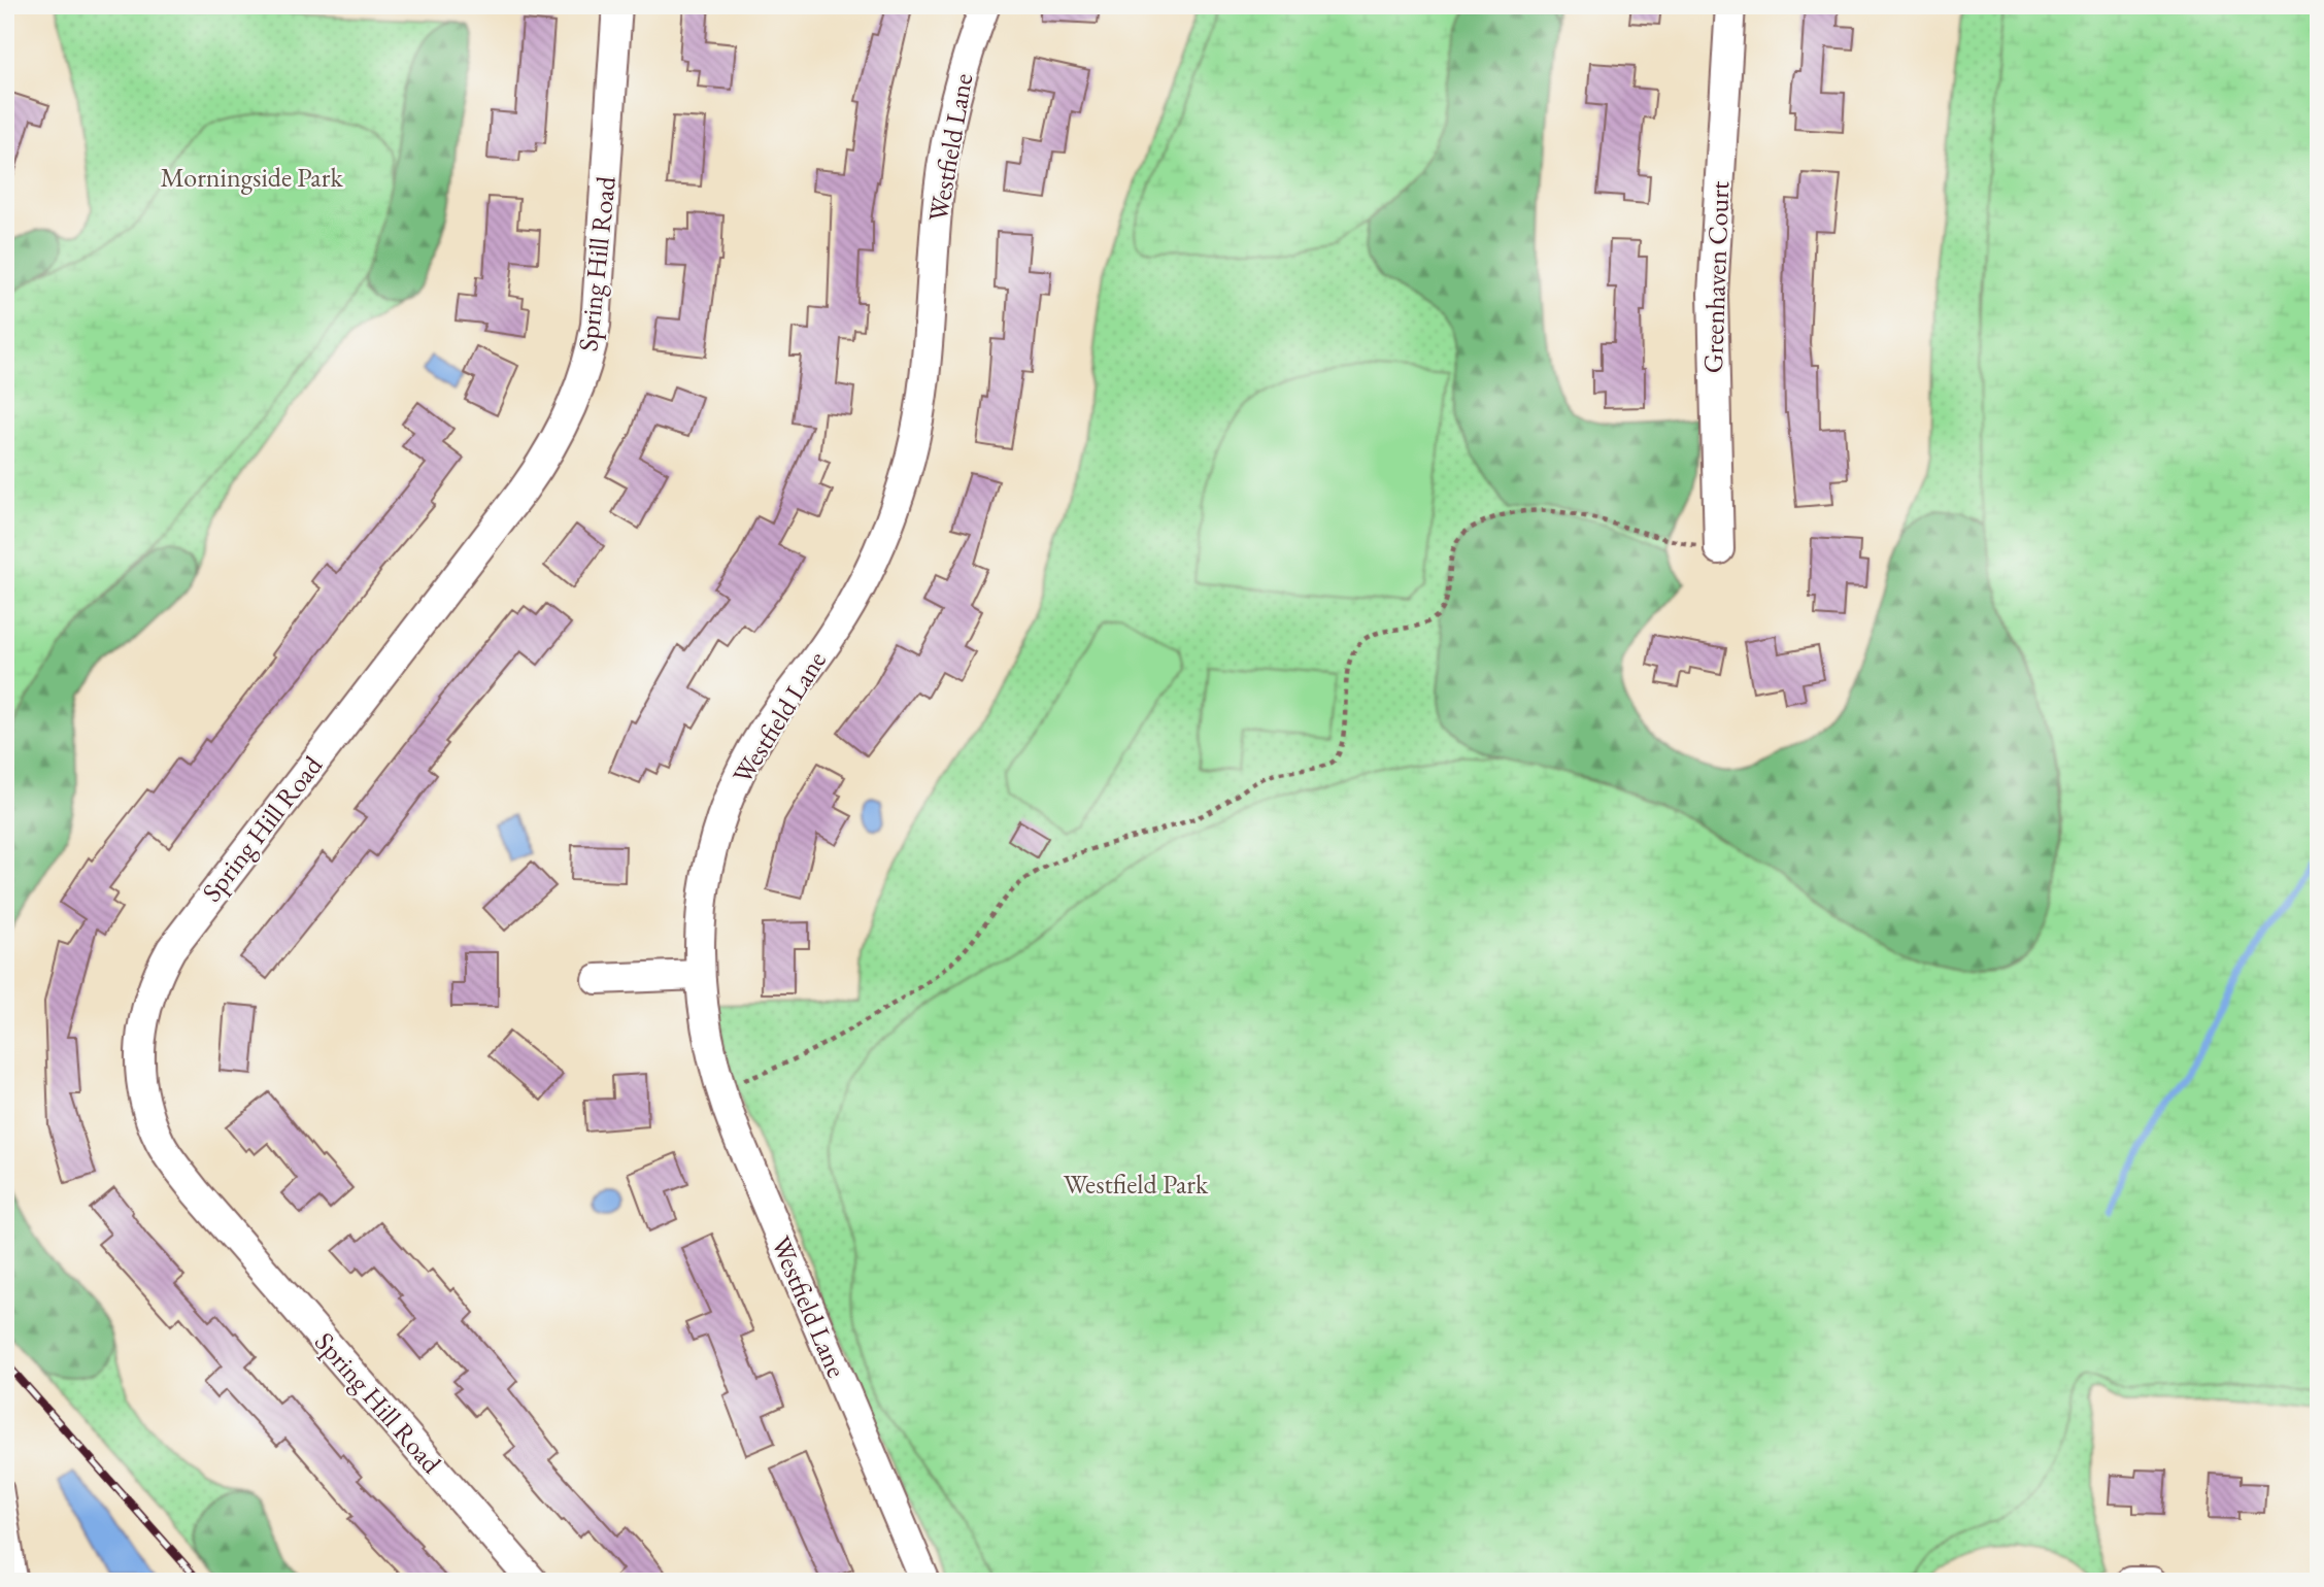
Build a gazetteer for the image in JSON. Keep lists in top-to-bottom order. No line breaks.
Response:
{"streets":{"street":["Westfield Lane","Spring Hill Road","Greenhaven Court"]},"parks":["Morningside Park","Westfield Park"]}
